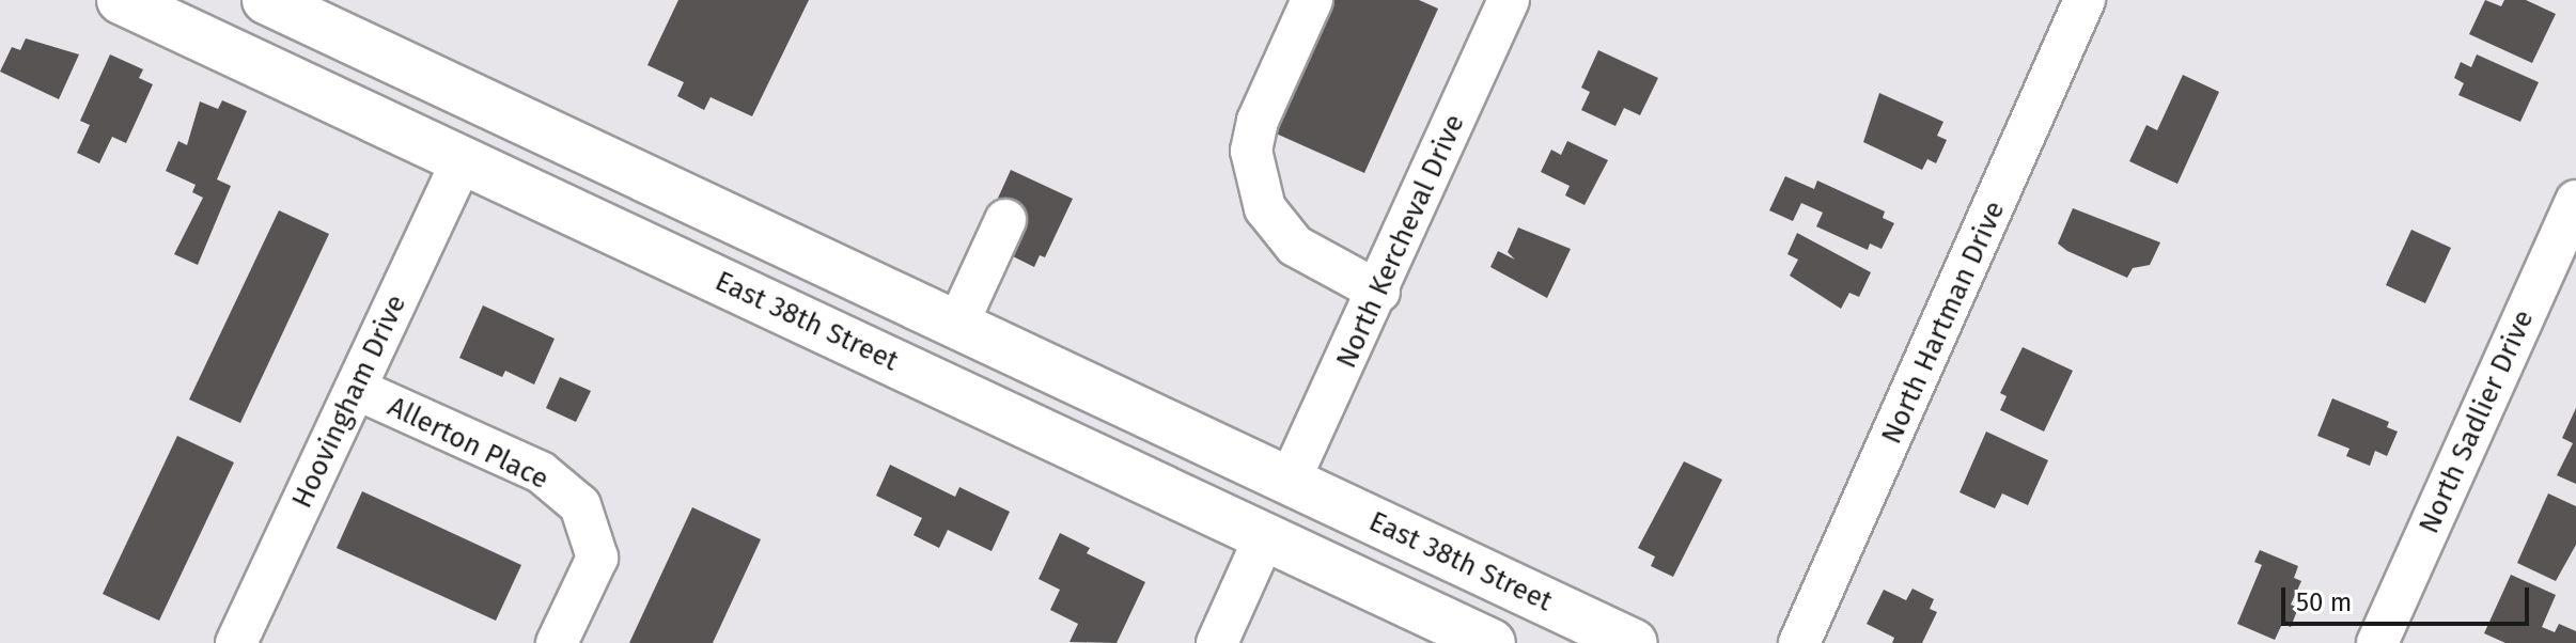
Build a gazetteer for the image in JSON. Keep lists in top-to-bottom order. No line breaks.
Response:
{"streets":{"main road":["East 38th Street"],"street":["North Kercheval Drive","North Hartman Drive","Hoovingham Drive","North Sadlier Drive","Allerton Place"]},"crossings":[["North Kercheval Drive","East 38th Street"],["East 38th Street","Hoovingham Drive"],["Hoovingham Drive","Allerton Place"]],"scale_bar":"50 m"}
